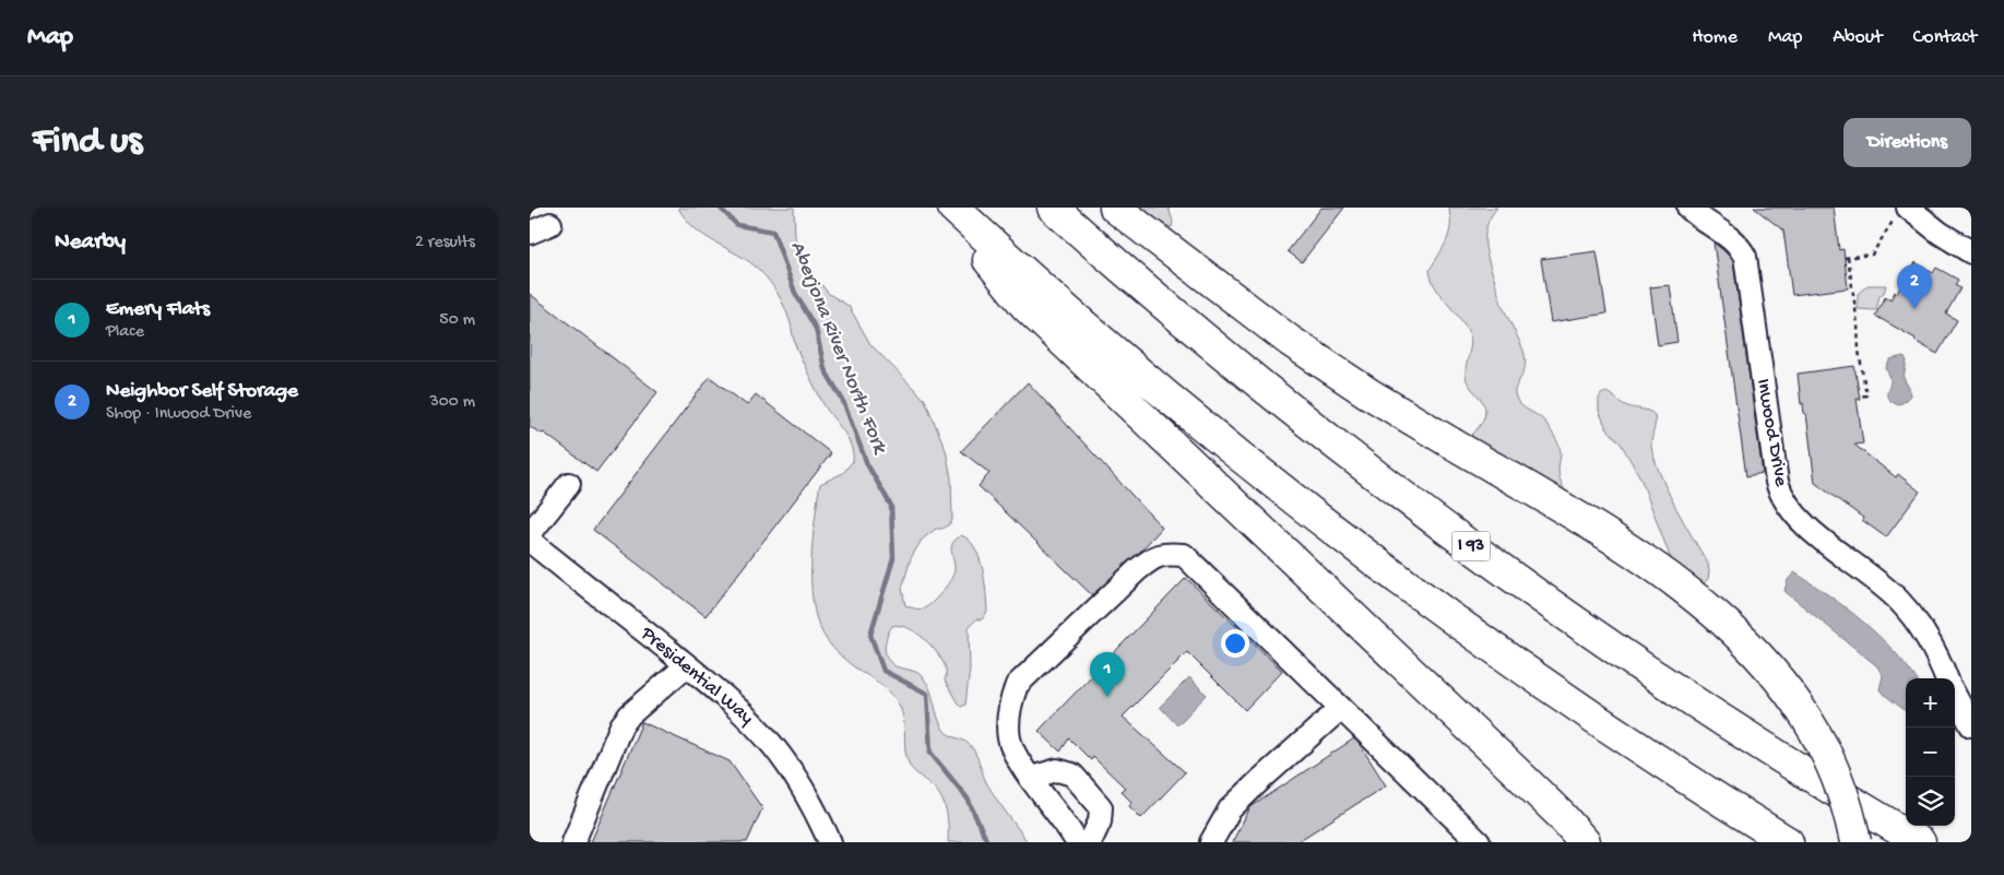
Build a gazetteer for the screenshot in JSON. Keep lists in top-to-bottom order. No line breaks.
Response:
{"streets":{"highway":["I 93"],"street":["Inwood Drive","Presidential Way"]},"water":["Aberjona River North Fork"],"page":{"header":"Map","nav":["Home","Map","About","Contact"],"buttons":"Directions","title":"Find us","heading":["Nearby","2 results"],"pins":["2","1"],"list":[{"mark":"1","name":"Emery Flats","note":"Place","value":"50 m"},{"mark":"2","name":"Neighbor Self Storage","note":"Shop · Inwood Drive","value":"300 m"}],"map_buttons":["+","−"]}}
